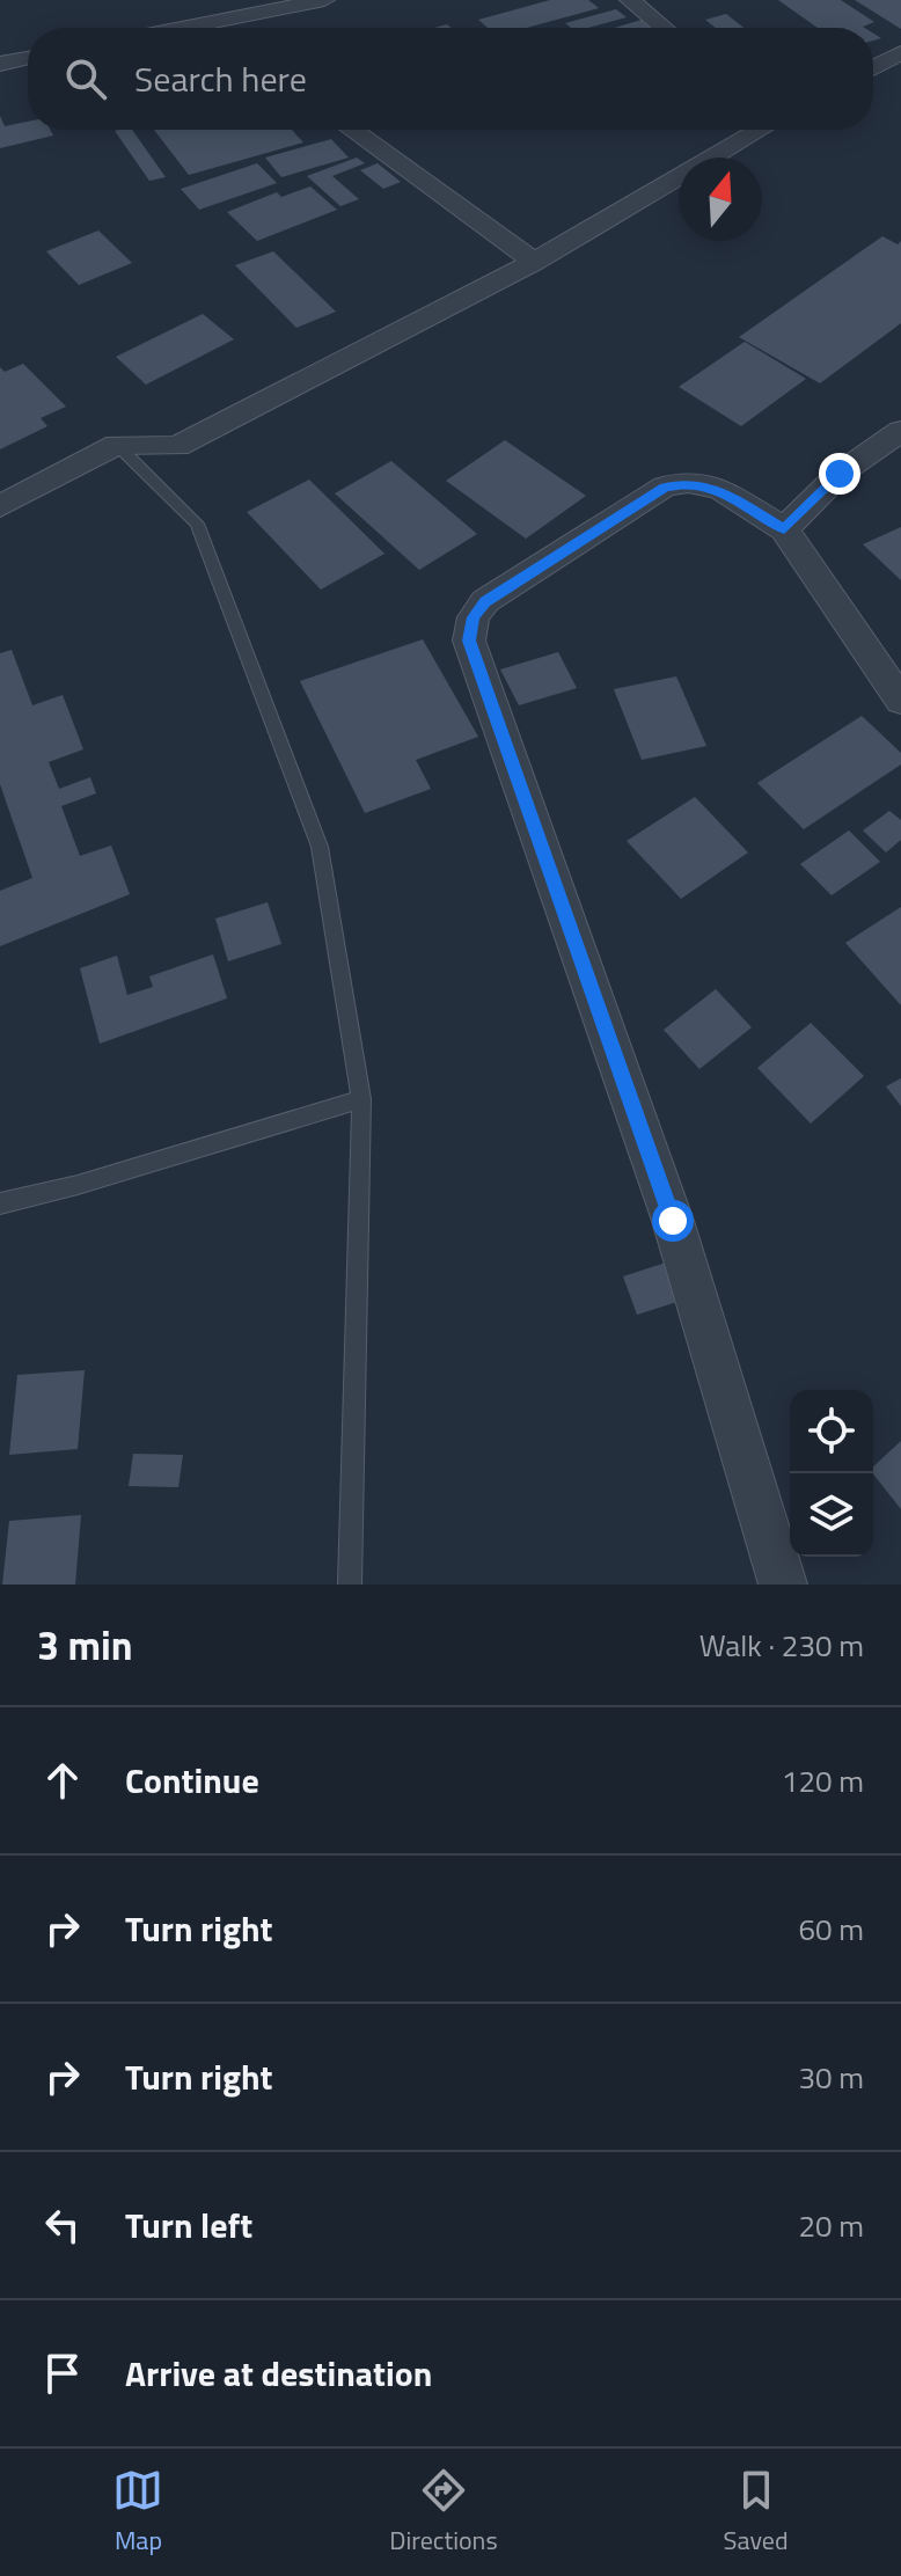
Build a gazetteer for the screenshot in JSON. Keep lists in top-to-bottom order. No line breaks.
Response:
{"north":"top","page":{"search":"Search here","heading":["3 min","Walk · 230 m"],"list":[["Continue","120 m"],["Turn right","60 m"],["Turn right","30 m"],["Turn left","20 m"],"Arrive at destination"],"nav":["Map","Directions","Saved"]}}
